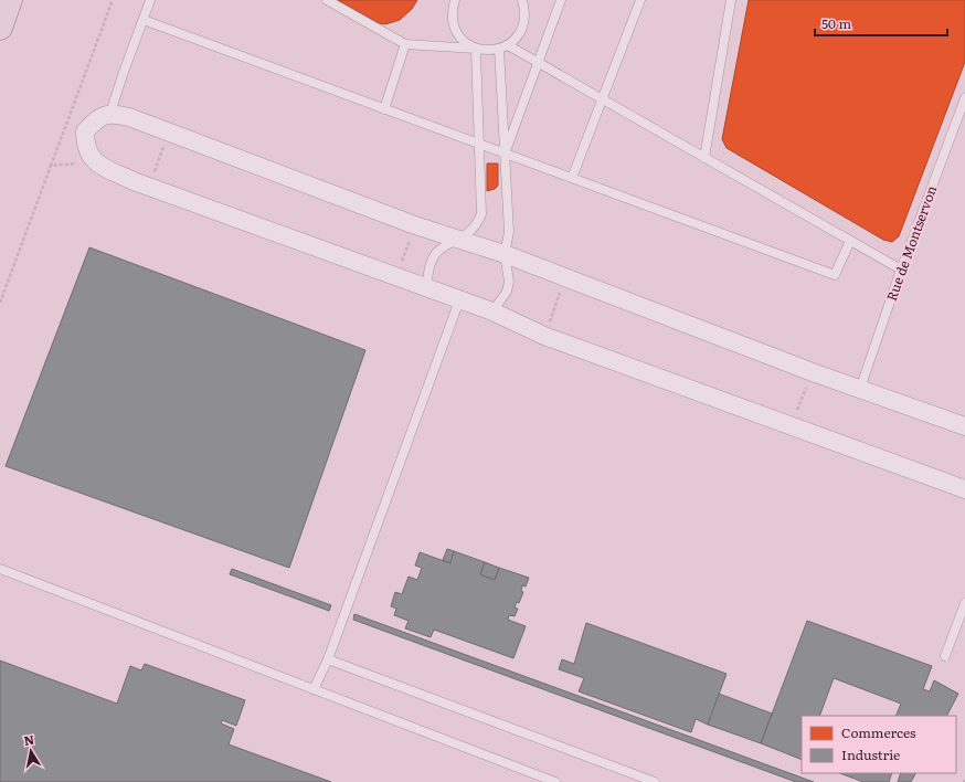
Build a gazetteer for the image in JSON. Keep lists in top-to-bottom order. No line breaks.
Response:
{"streets":{"lane":["Rue de Montservon"]},"legend":["Commerces","Industrie"],"scale_bar":"50 m","north":"top"}
